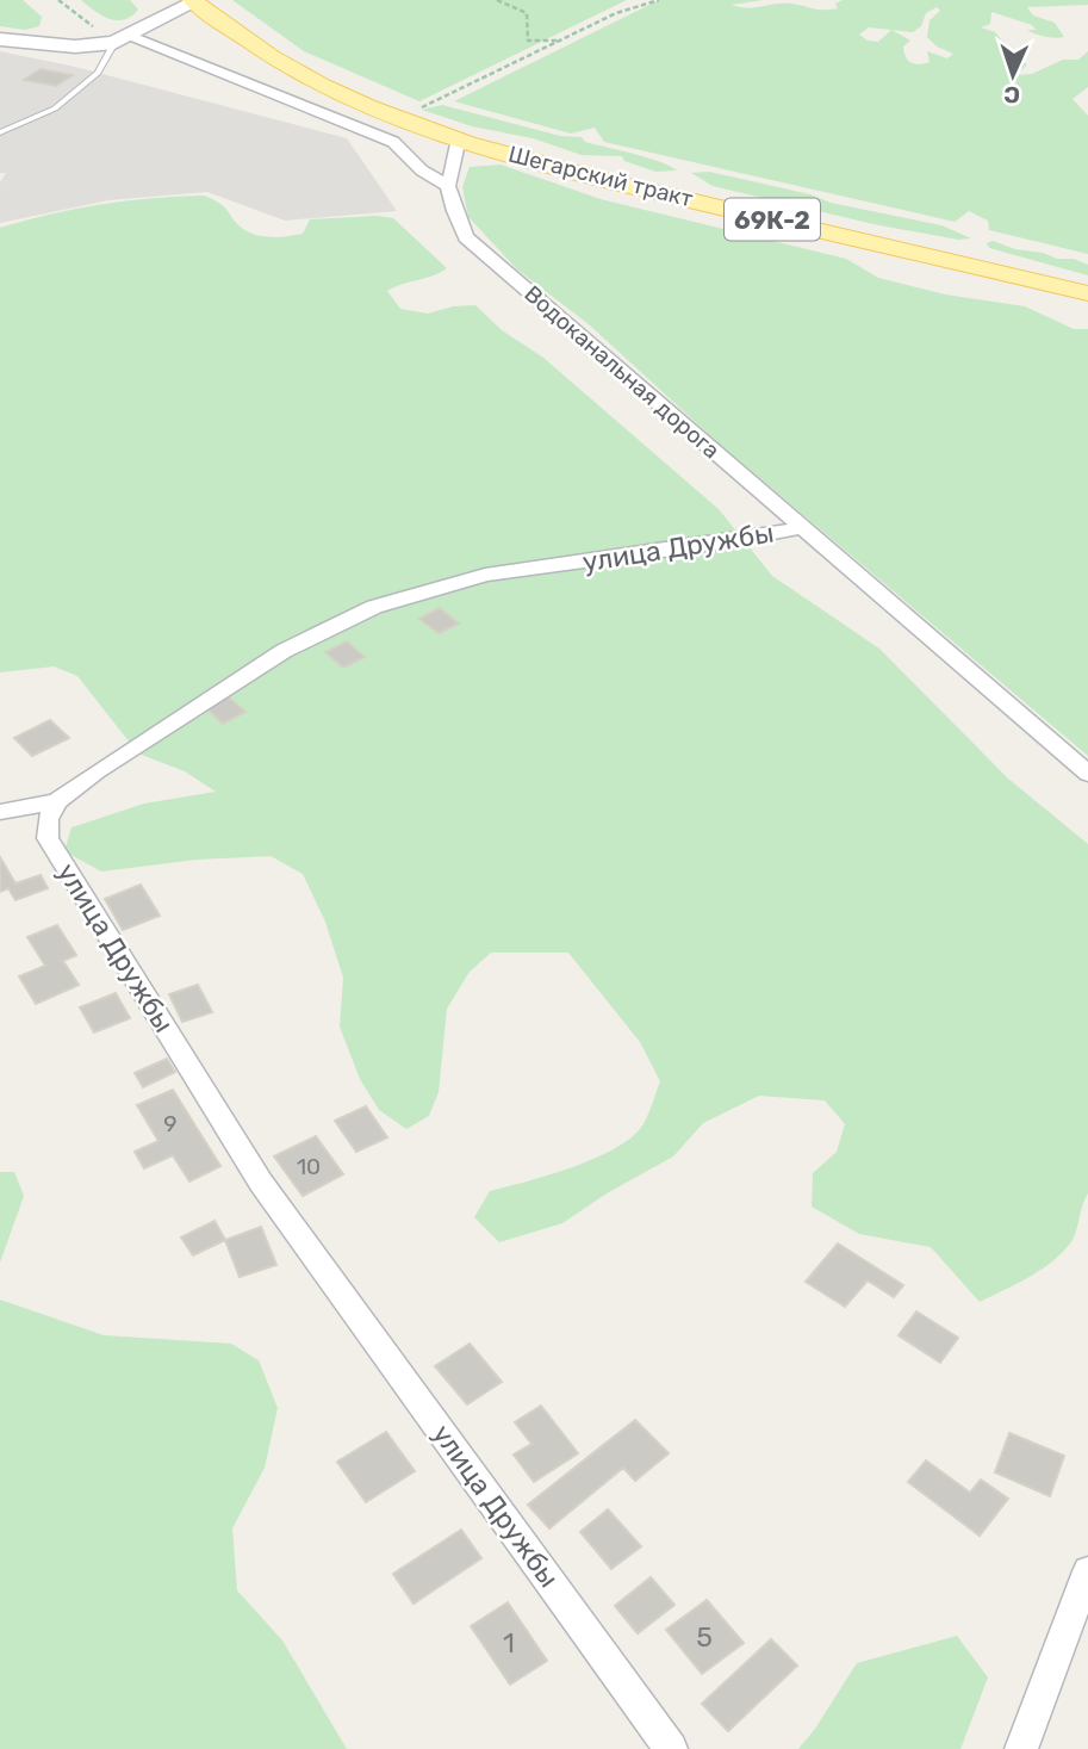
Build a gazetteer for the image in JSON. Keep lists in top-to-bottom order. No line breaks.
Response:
{"streets":{"main road":["Шегарский тракт","69К-2"],"street":["Водоканальная дорога","улица Дружбы"]},"crossings":[["Водоканальная дорога","улица Дружбы"]],"house_numbers":["9","10","5","1"],"north":"bottom"}
